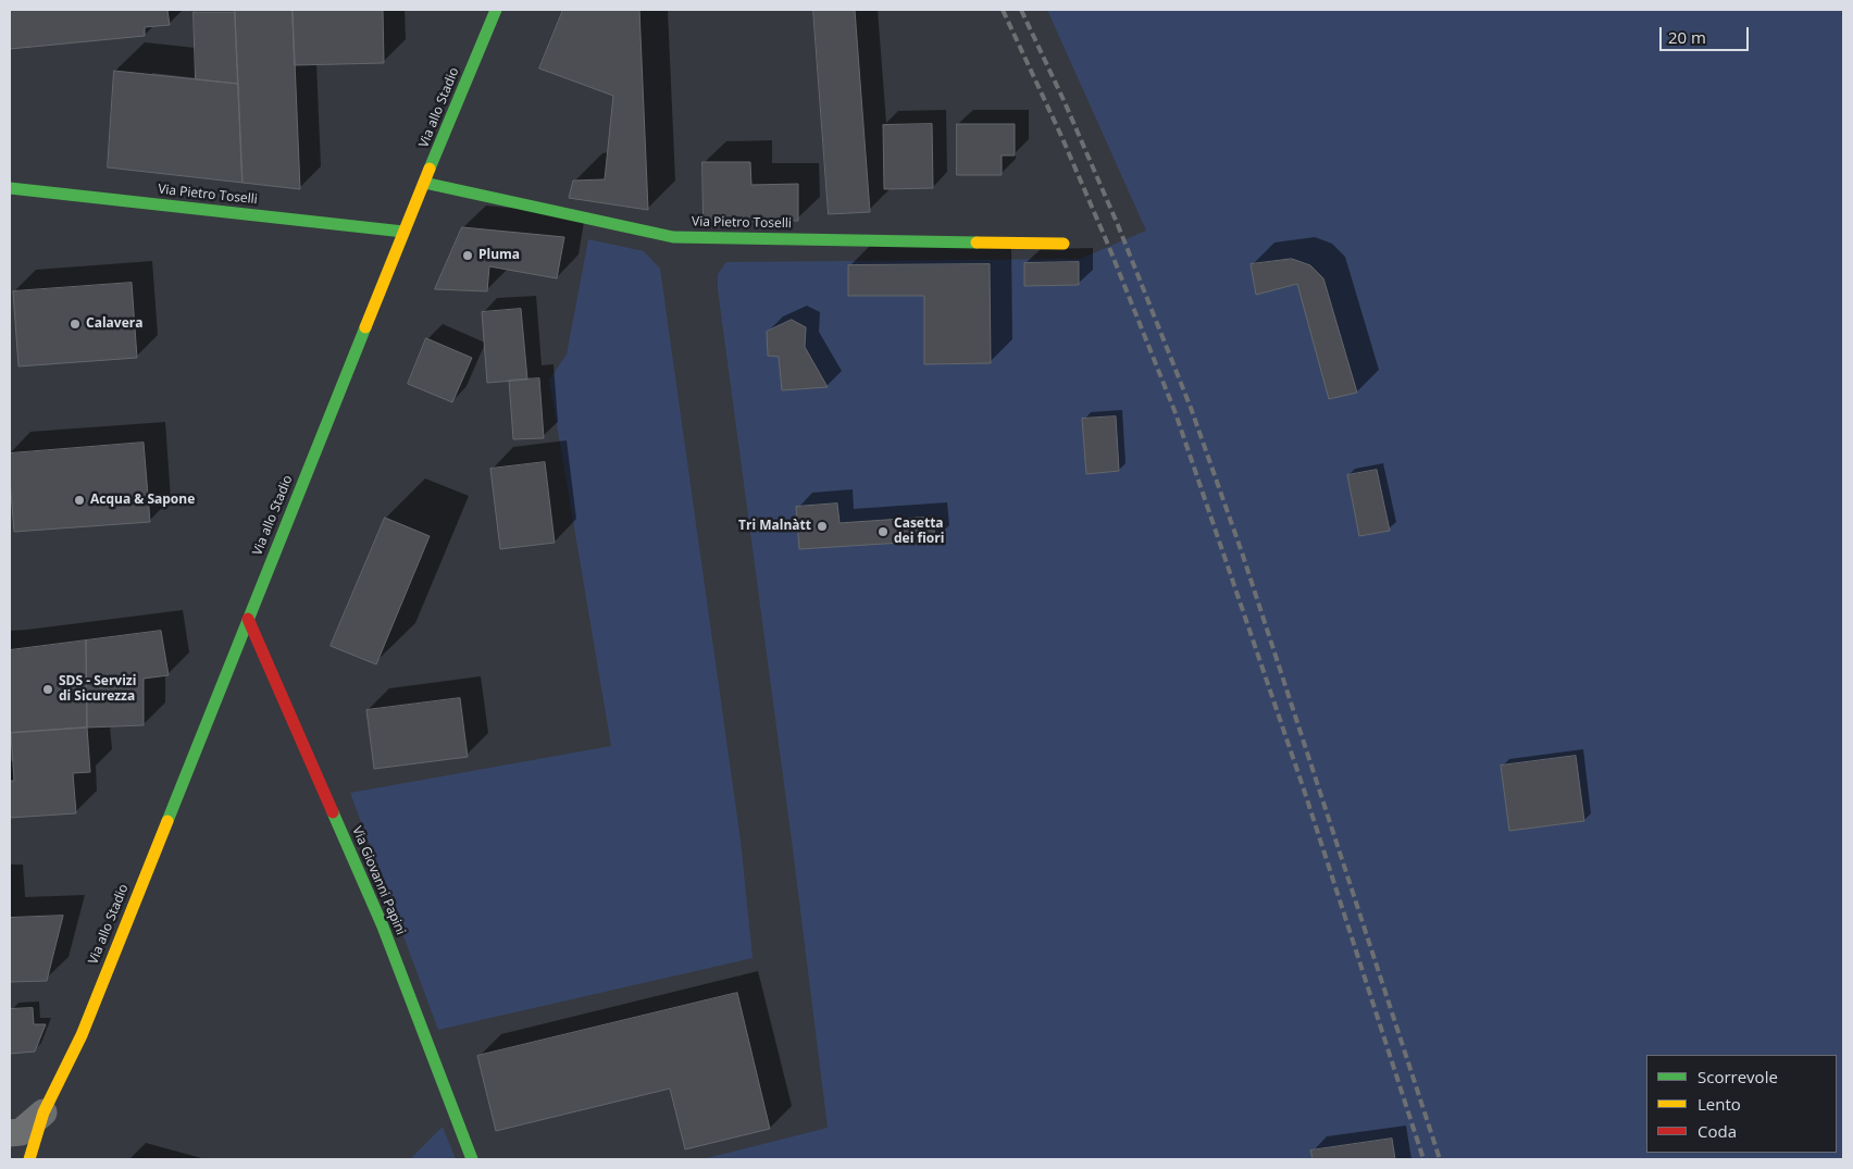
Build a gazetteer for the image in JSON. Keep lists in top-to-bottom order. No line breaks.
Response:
{"streets":{"street":["Via allo Stadio","Via Pietro Toselli","Via Giovanni Papini"]},"crossings":[["Via allo Stadio","Via Pietro Toselli"],["Via allo Stadio","Via Giovanni Papini"]],"places":["Pluma","Calavera","Acqua & Sapone","Tri Malnàtt","Casetta dei fiori","SDS - Servizi di Sicurezza"],"legend":["Scorrevole","Lento","Coda"],"scale_bar":"20 m"}
